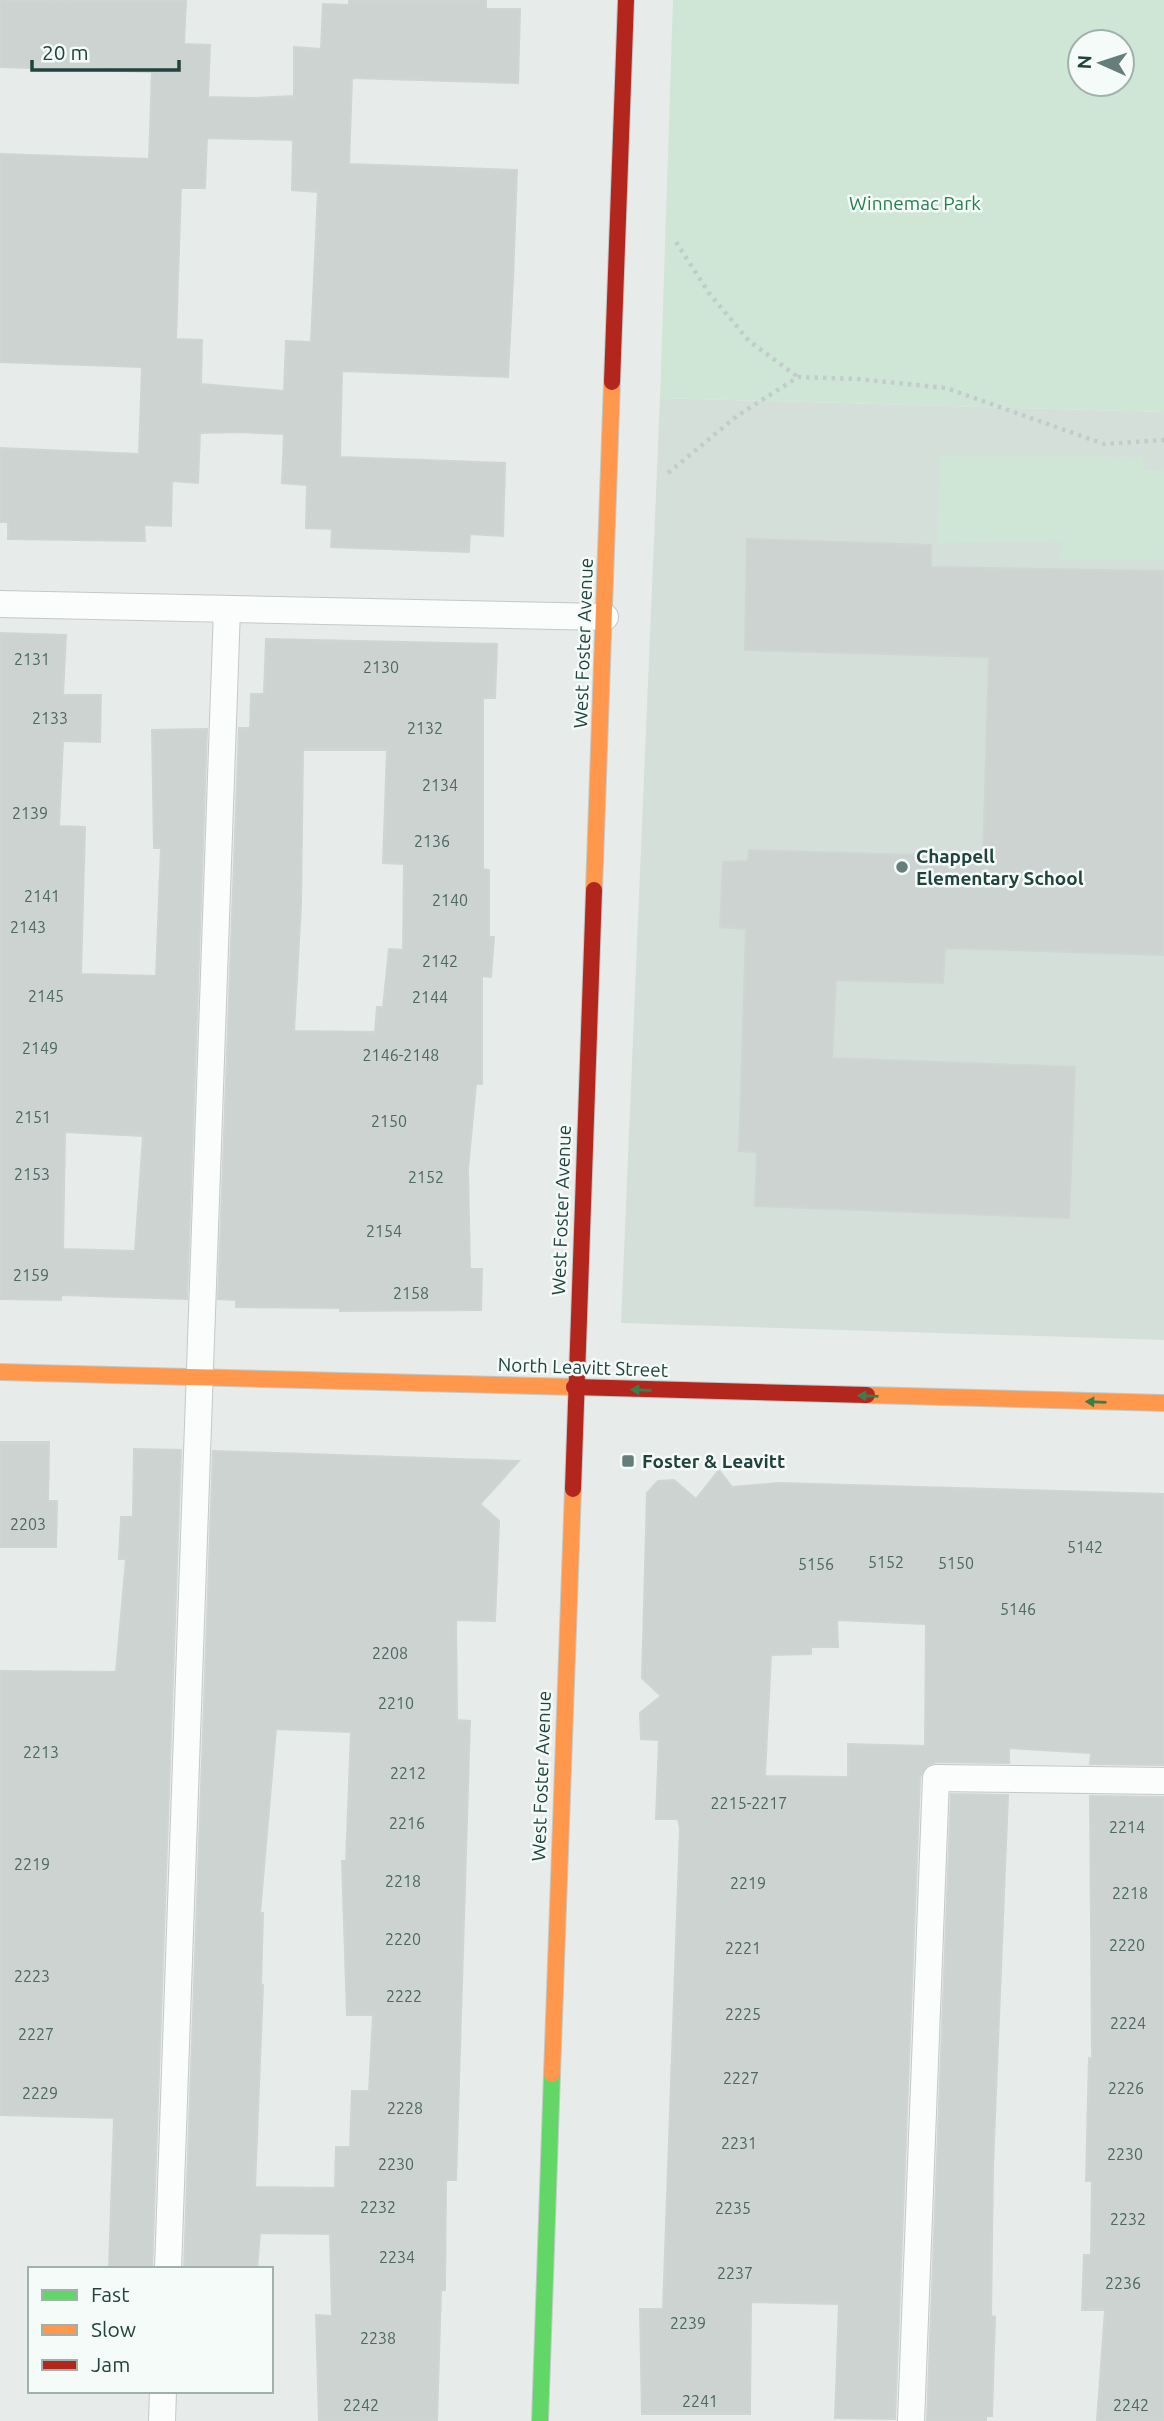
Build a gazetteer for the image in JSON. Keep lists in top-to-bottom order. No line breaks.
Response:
{"streets":{"main road":["West Foster Avenue","North Leavitt Street"]},"crossings":[["West Foster Avenue","North Leavitt Street"]],"one_way":["North Leavitt Street"],"parks":["Winnemac Park"],"places":{"other":["Chappell Elementary School"],"transit":["Foster & Leavitt"]},"house_numbers":["2131","2130","2133","2132","2134","2139","2136","2141","2140","2143","2142","2145","2144","2149","2146-2148","2151","2150","2153","2152","2154","2159","2158","2203","5142","5152","5150","5156","5146","2208","2210","2213","2212","2215-2217","2216","2214","2219","2218","2219","2218","2220","2220","2221","2223","2222","2225","2224","2227","2227","2226","2229","2228","2231","2230","2230","2232","2235","2232","2234","2237","2236","2239","2238","2241","2242","2242"],"legend":["Fast","Slow","Jam"],"scale_bar":"20 m","north":"left"}
